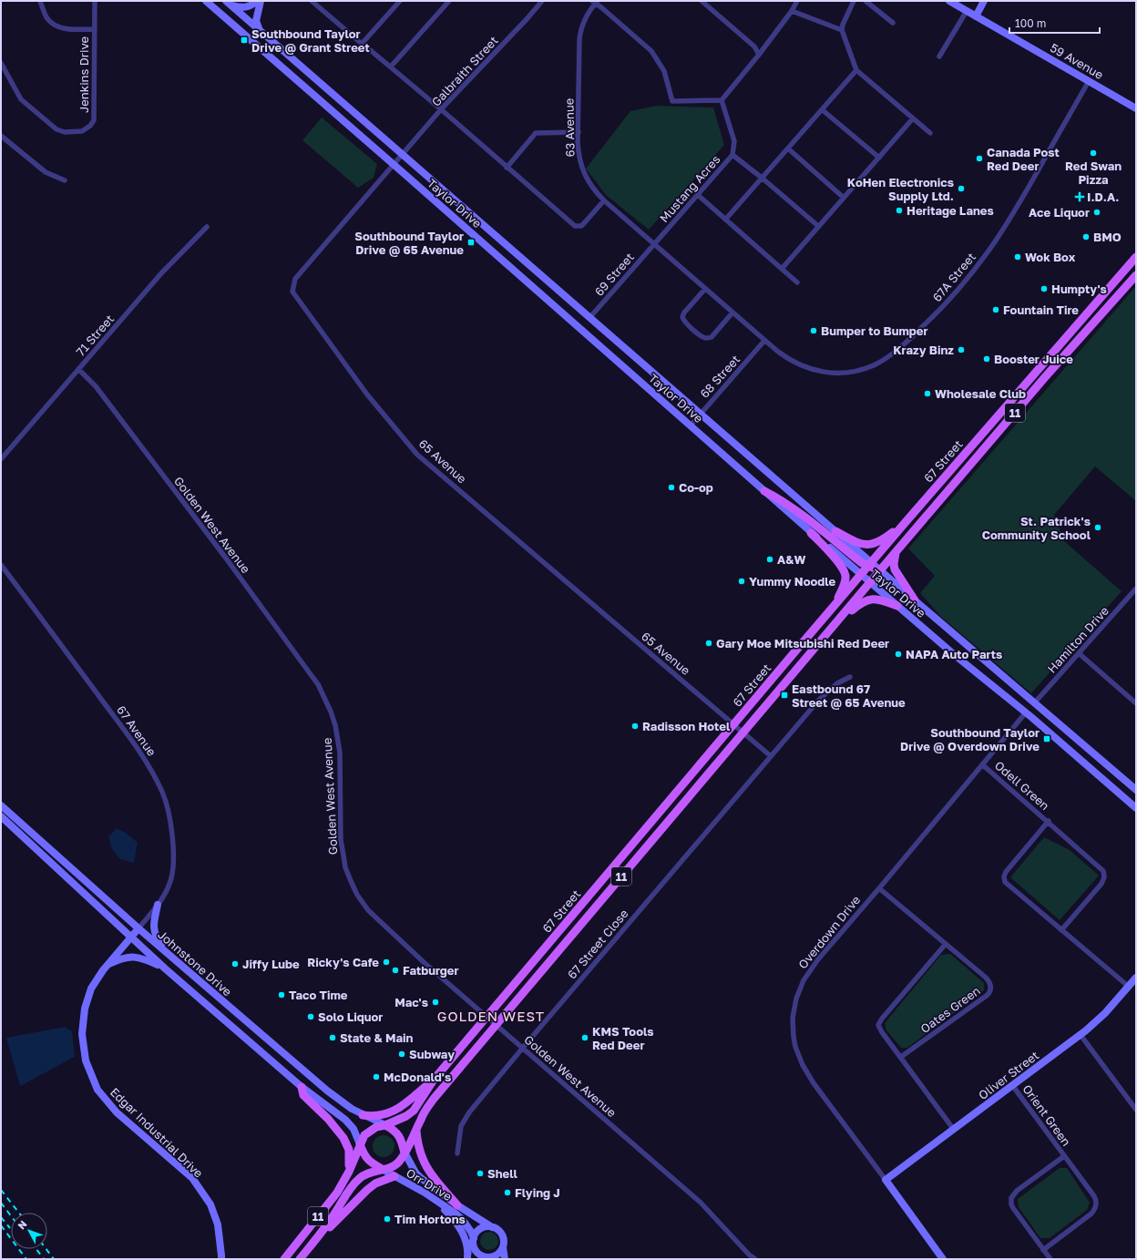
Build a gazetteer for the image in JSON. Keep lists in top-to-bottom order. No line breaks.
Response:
{"streets":{"main road":["59 Avenue","Taylor Drive","11","67 Street","Overdown Drive","Johnstone Drive","Oliver Street","Edgar Industrial Drive","Orr Drive"],"street":["Galbraith Street","Jenkins Drive","63 Avenue","Mustang Acres","69 Street","67A Street","71 Street","68 Street","65 Avenue","Golden West Avenue","Hamilton Drive","67 Avenue","Odell Green","67 Street Close","Oates Green","Orient Green"]},"crossings":[["59 Avenue","67A Street"],["Galbraith Street","Taylor Drive"],["Galbraith Street","65 Avenue"],["63 Avenue","Mustang Acres"],["63 Avenue","69 Street"],["63 Avenue","67A Street"],["63 Avenue","68 Street"],["Mustang Acres","69 Street"],["Taylor Drive","69 Street"],["Taylor Drive","68 Street"],["Taylor Drive","65 Avenue"],["Taylor Drive","67 Street"],["Taylor Drive","Hamilton Drive"],["Taylor Drive","Overdown Drive"],["67A Street","68 Street"],["71 Street","Golden West Avenue"],["11","67 Street"],["11","Johnstone Drive"],["11","Orr Drive"],["65 Avenue","67 Street"],["67 Street","Golden West Avenue"],["67 Street","Johnstone Drive"],["67 Street","Orr Drive"],["Golden West Avenue","67 Street Close"],["67 Avenue","Johnstone Drive"],["67 Avenue","Edgar Industrial Drive"],["Odell Green","Overdown Drive"],["Odell Green","Oliver Street"],["Overdown Drive","Oates Green"],["Overdown Drive","Oliver Street"],["Johnstone Drive","Edgar Industrial Drive"],["Johnstone Drive","Orr Drive"],["Oliver Street","Orient Green"]],"districts":["GOLDEN WEST"],"places":{"transit":["Southbound Taylor Drive @ Grant Street","Southbound Taylor Drive @ 65 Avenue","Eastbound 67 Street @ 65 Avenue","Southbound Taylor Drive @ Overdown Drive"],"other":["Red Swan Pizza","Canada Post Red Deer","KoHen Electronics Supply Ltd.","Heritage Lanes","Ace Liquor","BMO","Wok Box","Humpty's","Fountain Tire","Bumper to Bumper","Krazy Binz","Booster Juice","Wholesale Club","Co-op","St. Patrick's Community School","A&W","Yummy Noodle","Gary Moe Mitsubishi Red Deer","NAPA Auto Parts","Radisson Hotel","Ricky's Cafe","Jiffy Lube","Fatburger","Taco Time","Mac's","Solo Liquor","State & Main","KMS Tools Red Deer","Subway","McDonald's","Shell","Flying J","Tim Hortons"],"health":["I.D.A."]},"scale_bar":"100 m","north":"top left"}
